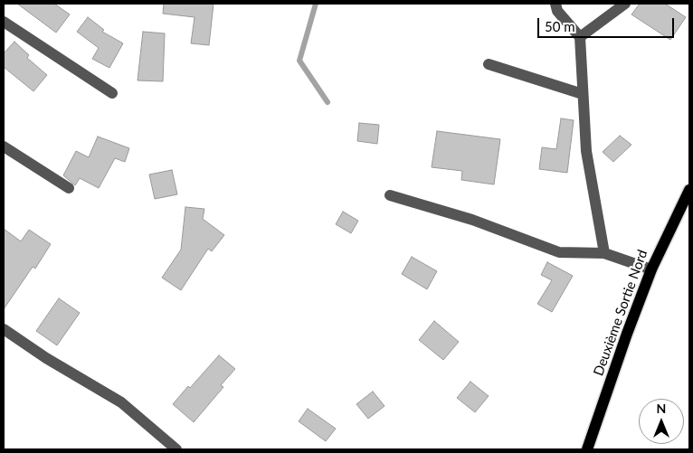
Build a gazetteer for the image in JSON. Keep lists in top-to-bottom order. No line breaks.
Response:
{"streets":{"main road":["Deuxième Sortie Nord"]},"scale_bar":"50 m","north":"top"}
